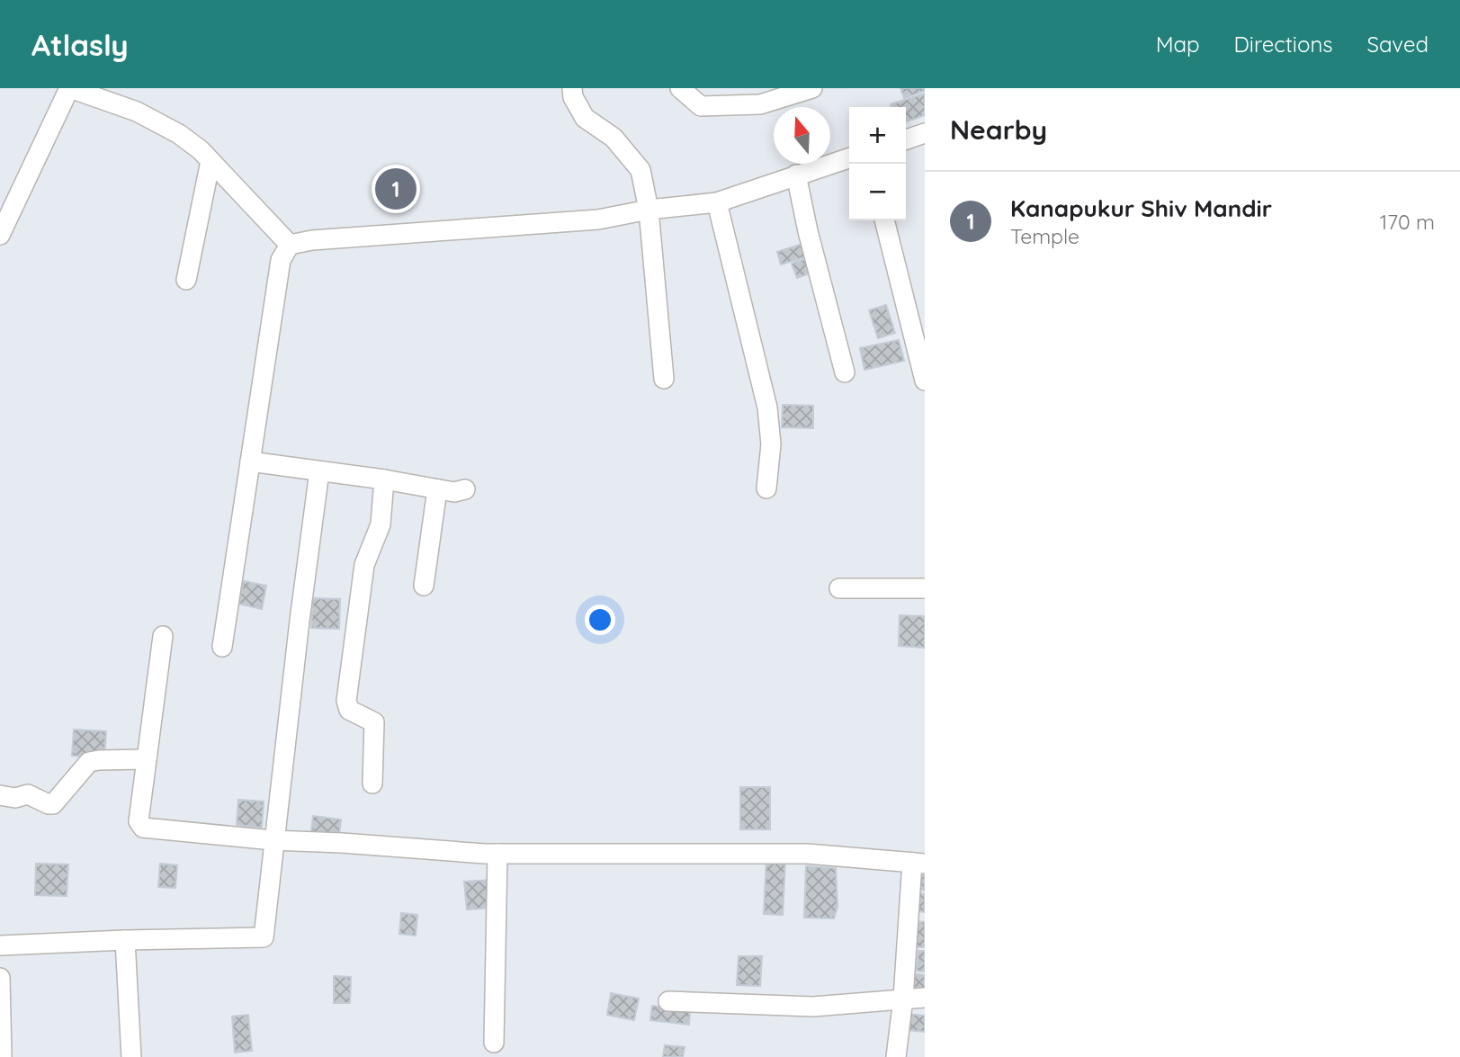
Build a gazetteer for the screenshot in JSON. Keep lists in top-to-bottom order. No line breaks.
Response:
{"north":"top","page":{"header":"Atlasly","nav":["Map","Directions","Saved"],"heading":"Nearby","map_buttons":["+","−"],"pins":"1","list":[{"mark":"1","name":"Kanapukur Shiv Mandir","note":"Temple","value":"170 m"}]}}
